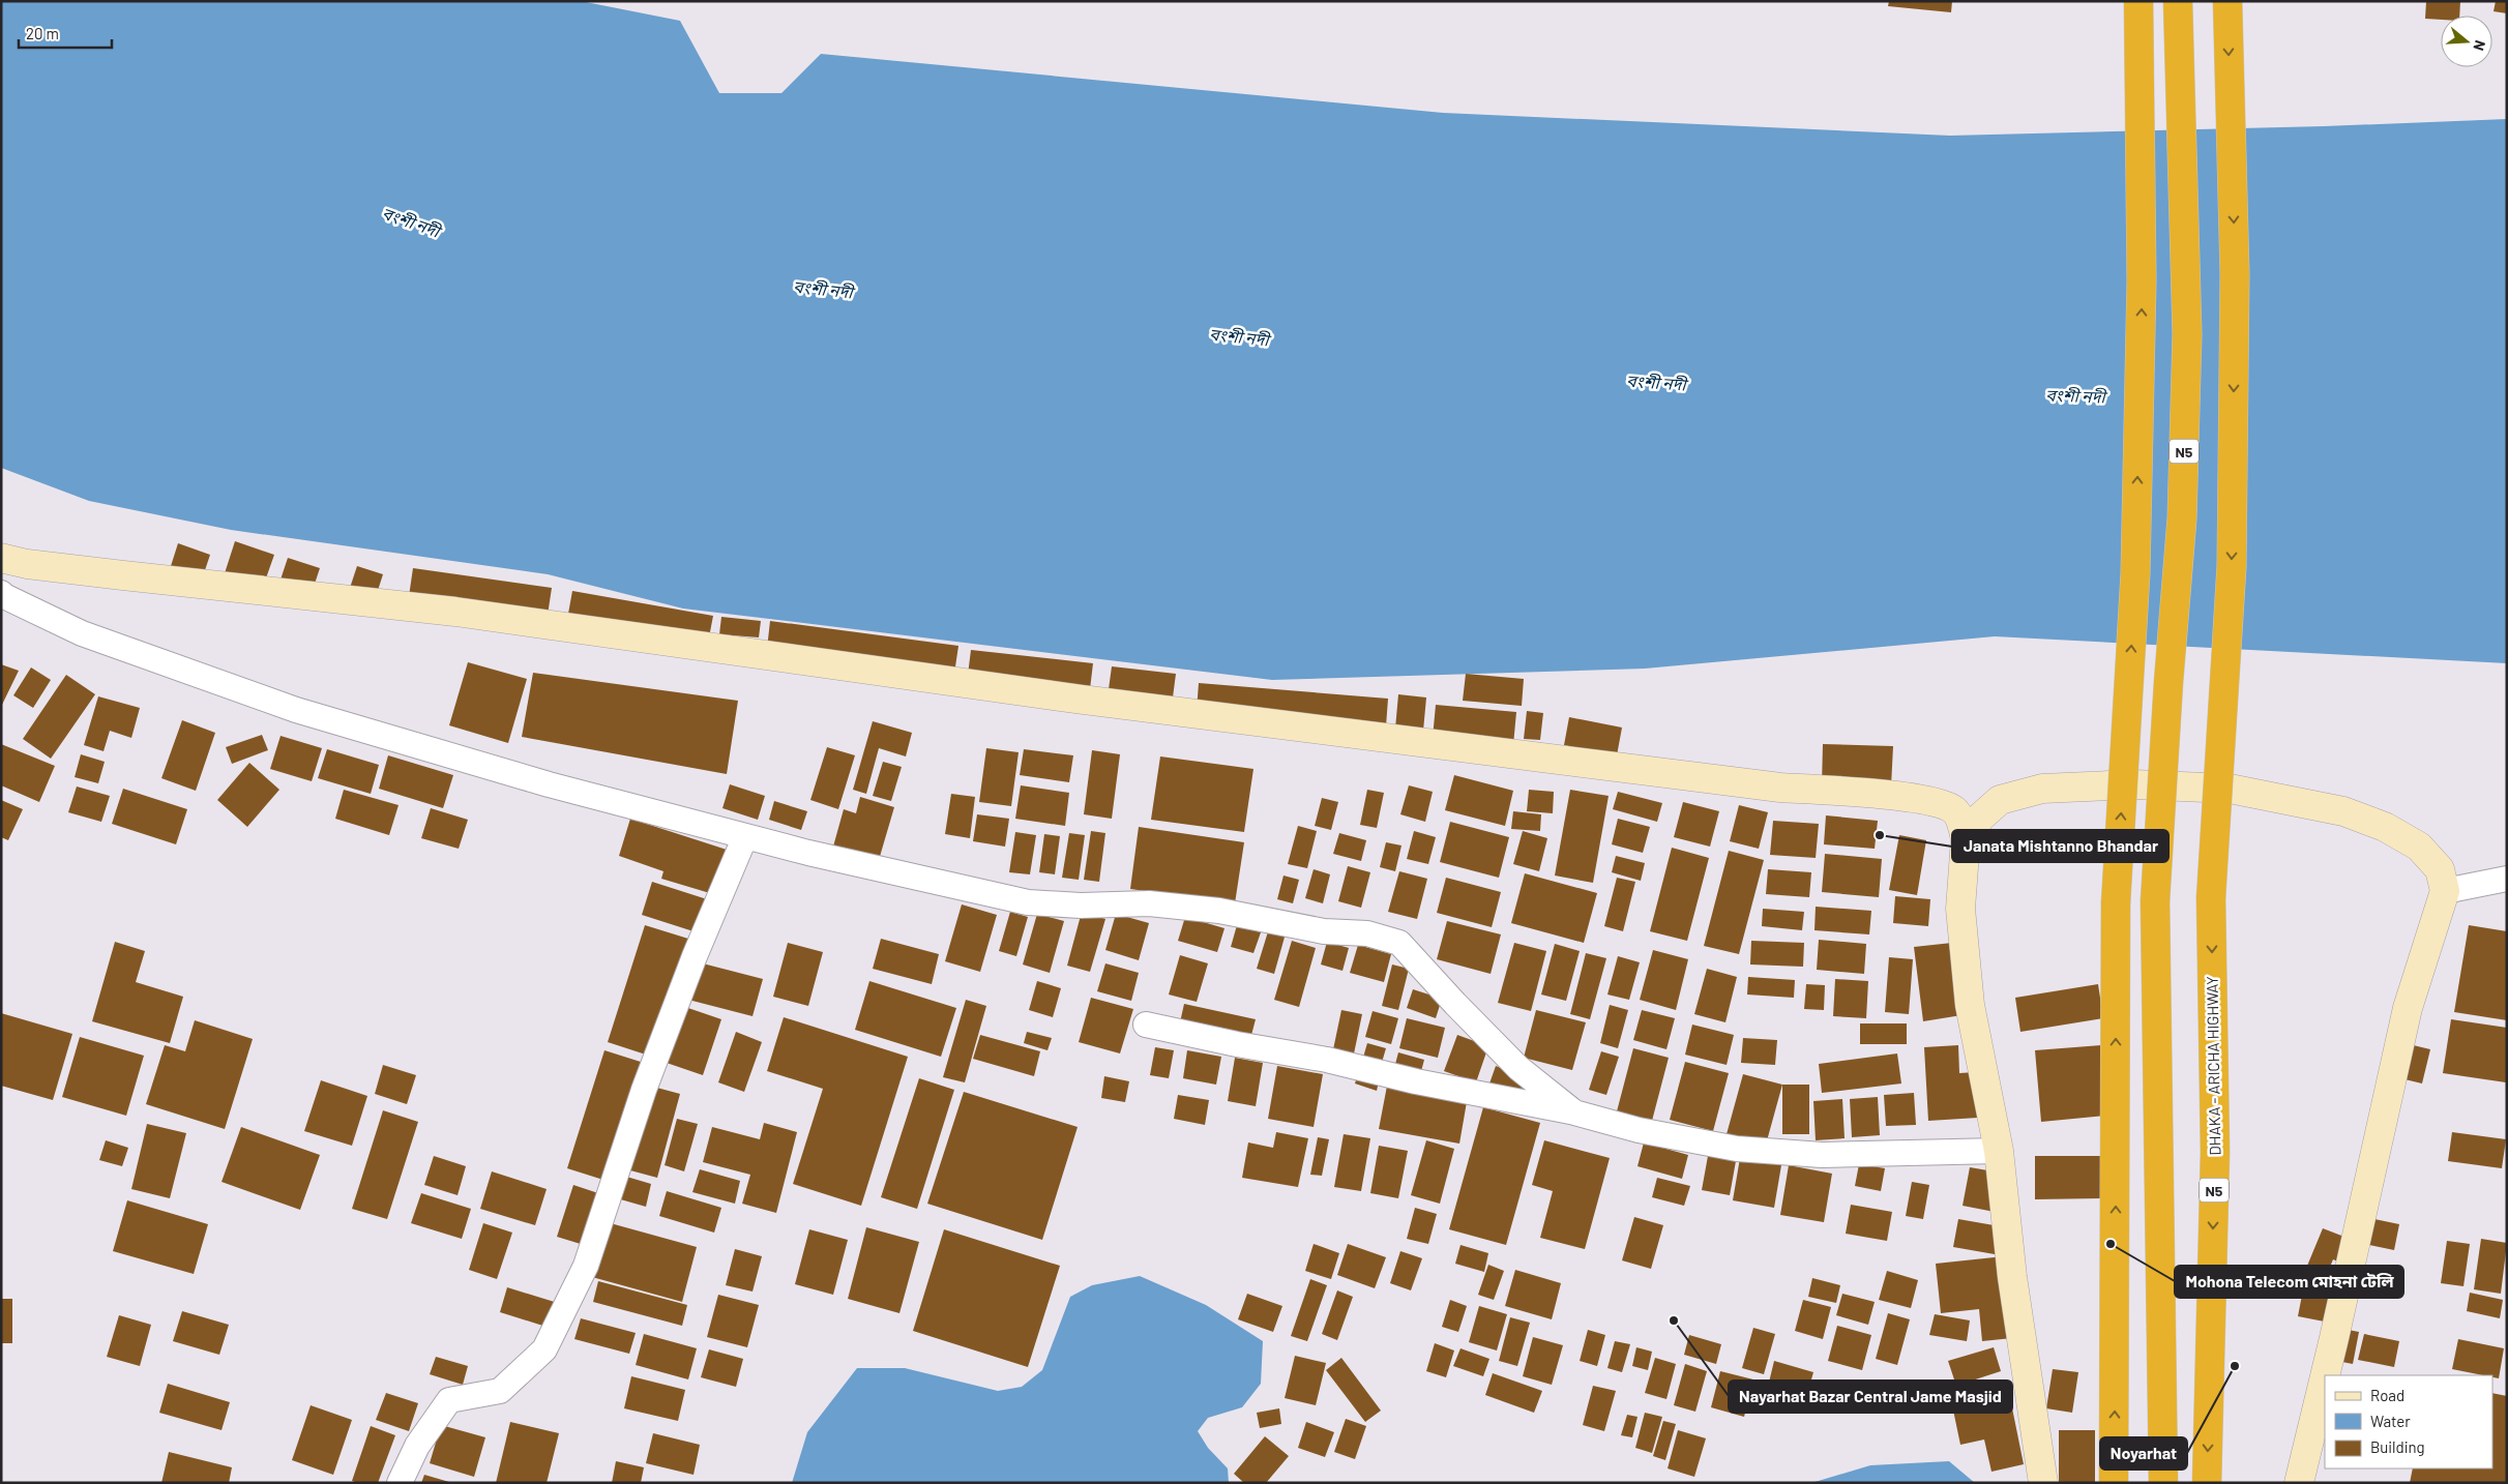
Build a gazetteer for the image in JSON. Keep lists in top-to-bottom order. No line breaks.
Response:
{"streets":{"highway":["N5","DHAKA - ARICHA HIGHWAY"]},"water":["বংশী নদী"],"places":["Janata Mishtanno Bhandar","Mohona Telecom মোহনা টেলি","Nayarhat Bazar Central Jame Masjid","Noyarhat"],"legend":["Road","Water","Building"],"scale_bar":"20 m","north":"right"}
